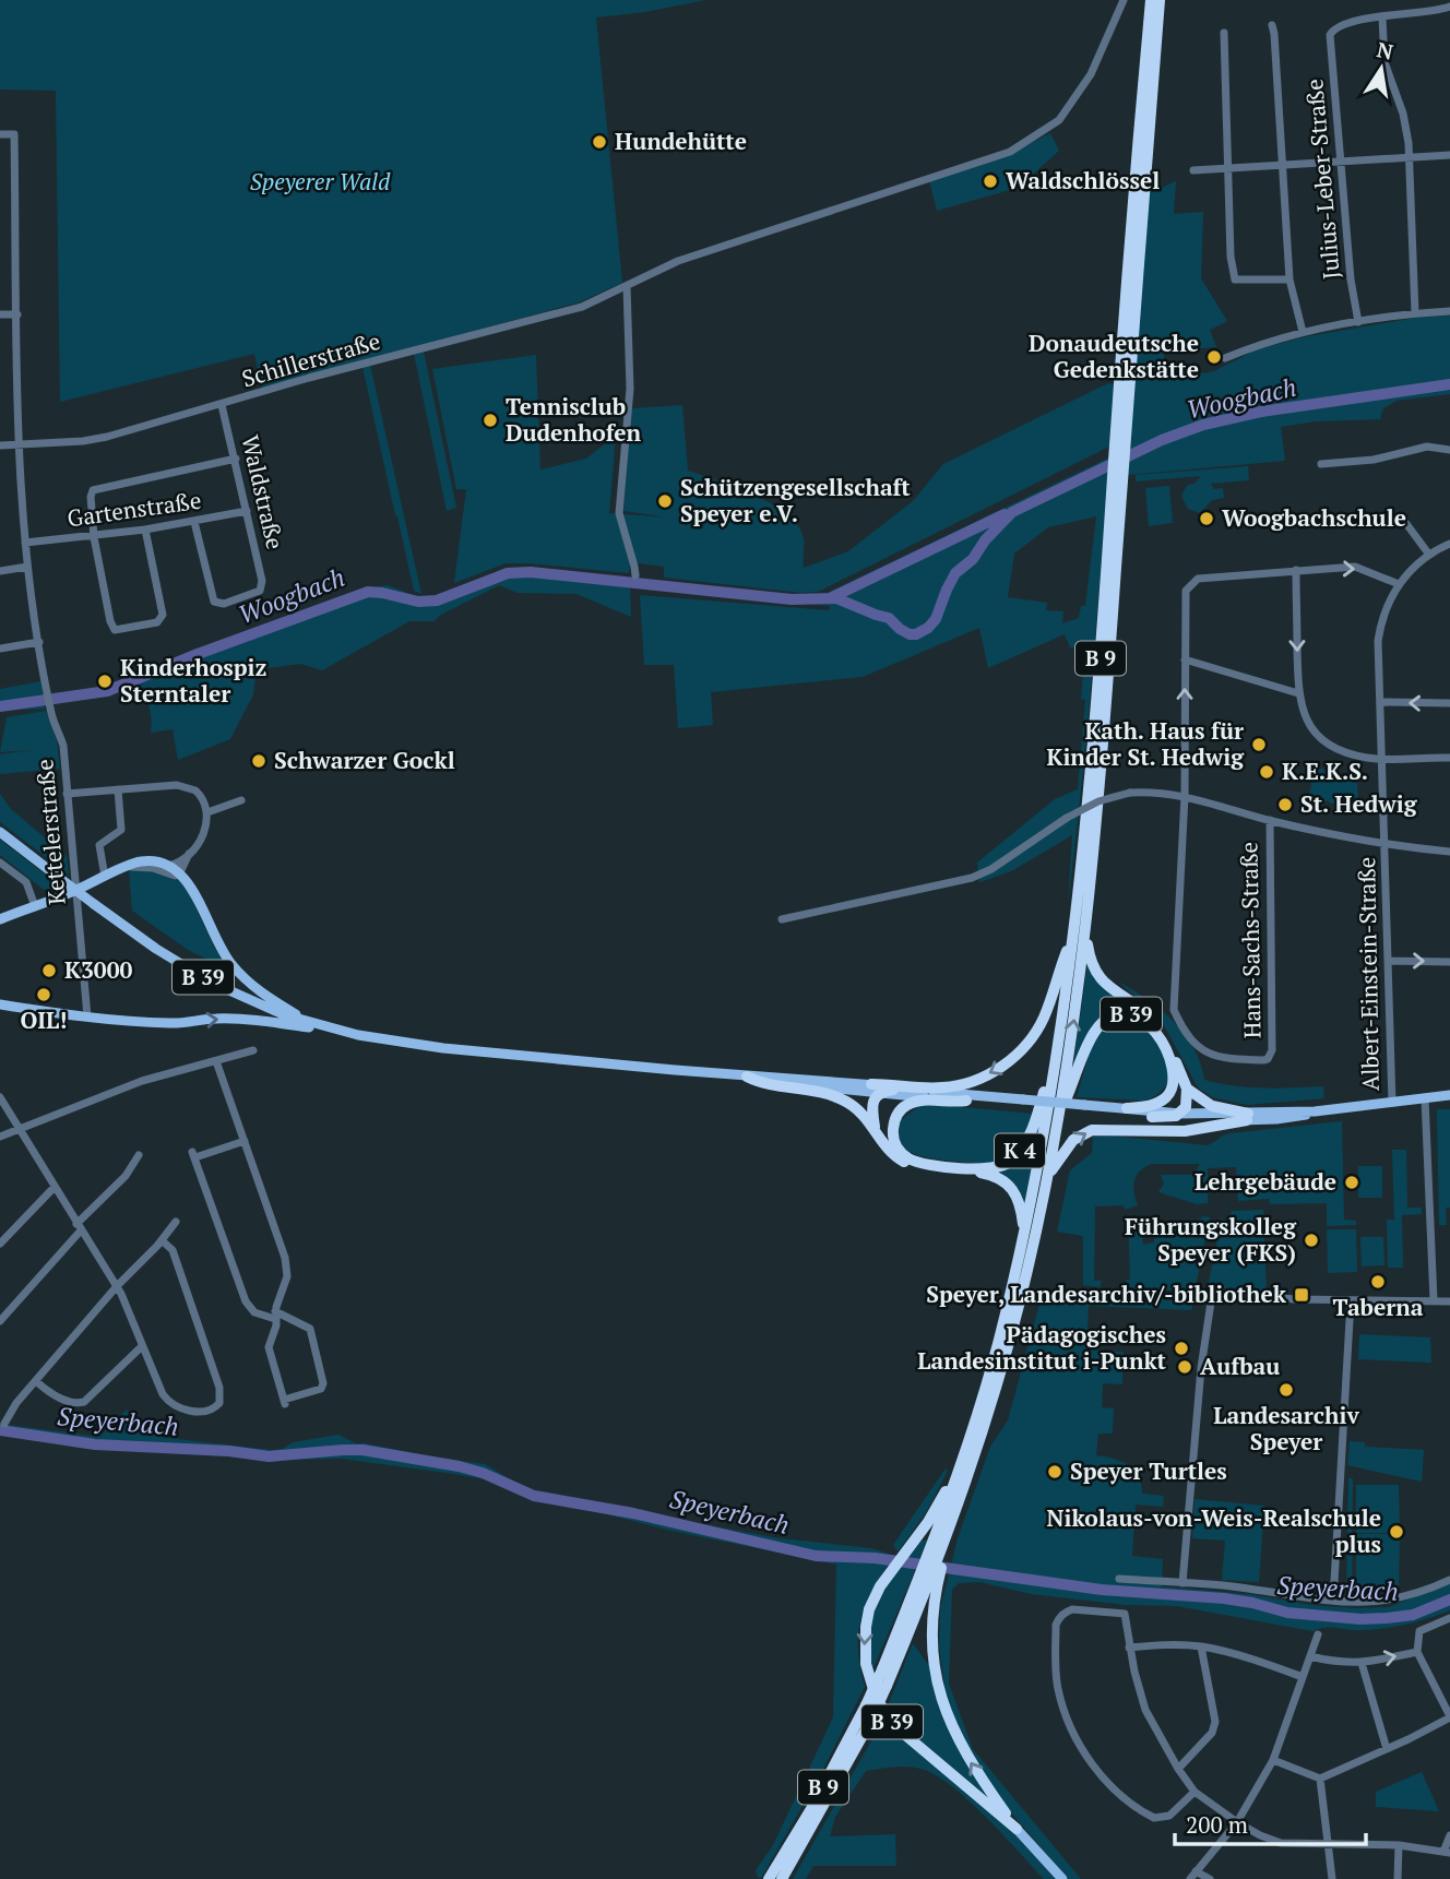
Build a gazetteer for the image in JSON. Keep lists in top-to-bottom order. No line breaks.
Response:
{"streets":{"highway":["B 9","B 39","K 4"],"street":["Julius-Leber-Straße","Schillerstraße","Waldstraße","Gartenstraße","Kettelerstraße","Hans-Sachs-Straße","Albert-Einstein-Straße"]},"crossings":[["Schillerstraße","Waldstraße"],["Schillerstraße","Kettelerstraße"],["Waldstraße","Gartenstraße"],["Gartenstraße","Kettelerstraße"],["B 9","B 39"],["B 9","K 4"],["Albert-Einstein-Straße","K 4"],["B 39","K 4"]],"water":["Woogbach","Speyerbach"],"parks":["Speyerer Wald"],"places":{"other":["Hundehütte","Waldschlössel","Donaudeutsche Gedenkstätte","Tennisclub Dudenhofen","Schützengesellschaft Speyer e.V.","Woogbachschule","Kinderhospiz Sterntaler","Kath. Haus für Kinder St. Hedwig","Schwarzer Gockl","K.E.K.S.","St. Hedwig","K3000","OIL!","Lehrgebäude","Führungskolleg Speyer (FKS)","Taberna","Pädagogisches Landesinstitut i-Punkt","Aufbau","Landesarchiv Speyer","Speyer Turtles","Nikolaus-von-Weis-Realschule plus"],"transit":["Speyer, Landesarchiv/-bibliothek"]},"scale_bar":"200 m","north":"top"}
